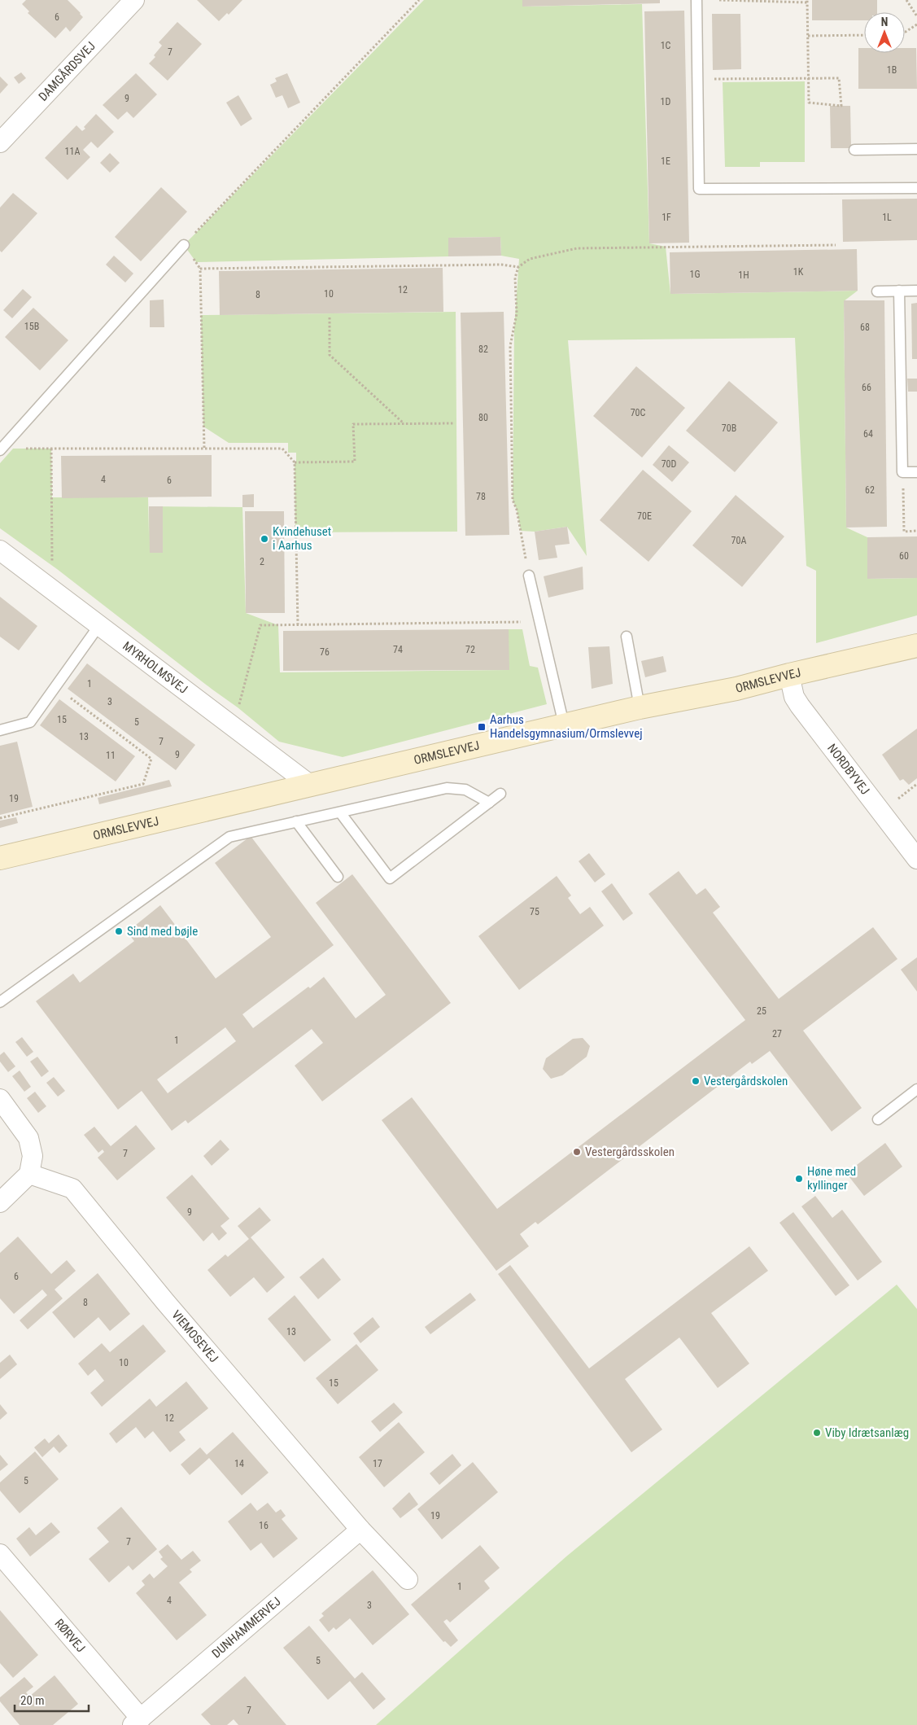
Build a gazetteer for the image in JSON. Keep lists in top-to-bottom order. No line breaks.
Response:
{"streets":{"street":["DAMGÅRDSVEJ","MYRHOLMSVEJ","ORMSLEVVEJ","NORDBYVEJ","VIEMOSEVEJ","DUNHAMMERVEJ","RØRVEJ"]},"crossings":[["MYRHOLMSVEJ","ORMSLEVVEJ"],["ORMSLEVVEJ","NORDBYVEJ"],["VIEMOSEVEJ","DUNHAMMERVEJ"],["DUNHAMMERVEJ","RØRVEJ"]],"places":{"other":["Kvindehuset i Aarhus","Sind med bøjle","Vestergårdskolen","Vestergårdsskolen","Høne med kyllinger","Viby Idrætsanlæg"],"transit":["Aarhus Handelsgymnasium/Ormslevvej"]},"house_numbers":["6","1C","7","1B","9","1D","11A","1E","1F","1L","1K","1G","1H","12","10","8","15B","68","82","66","70C","80","70B","64","70D","4","6","62","78","70E","70A","60","2","74","72","76","1","3","15","5","13","7","9","11","19","75","25","27","1","7","9","6","8","13","10","15","12","14","17","5","19","16","7","1","4","3","5","7"],"scale_bar":"20 m","north":"top"}
